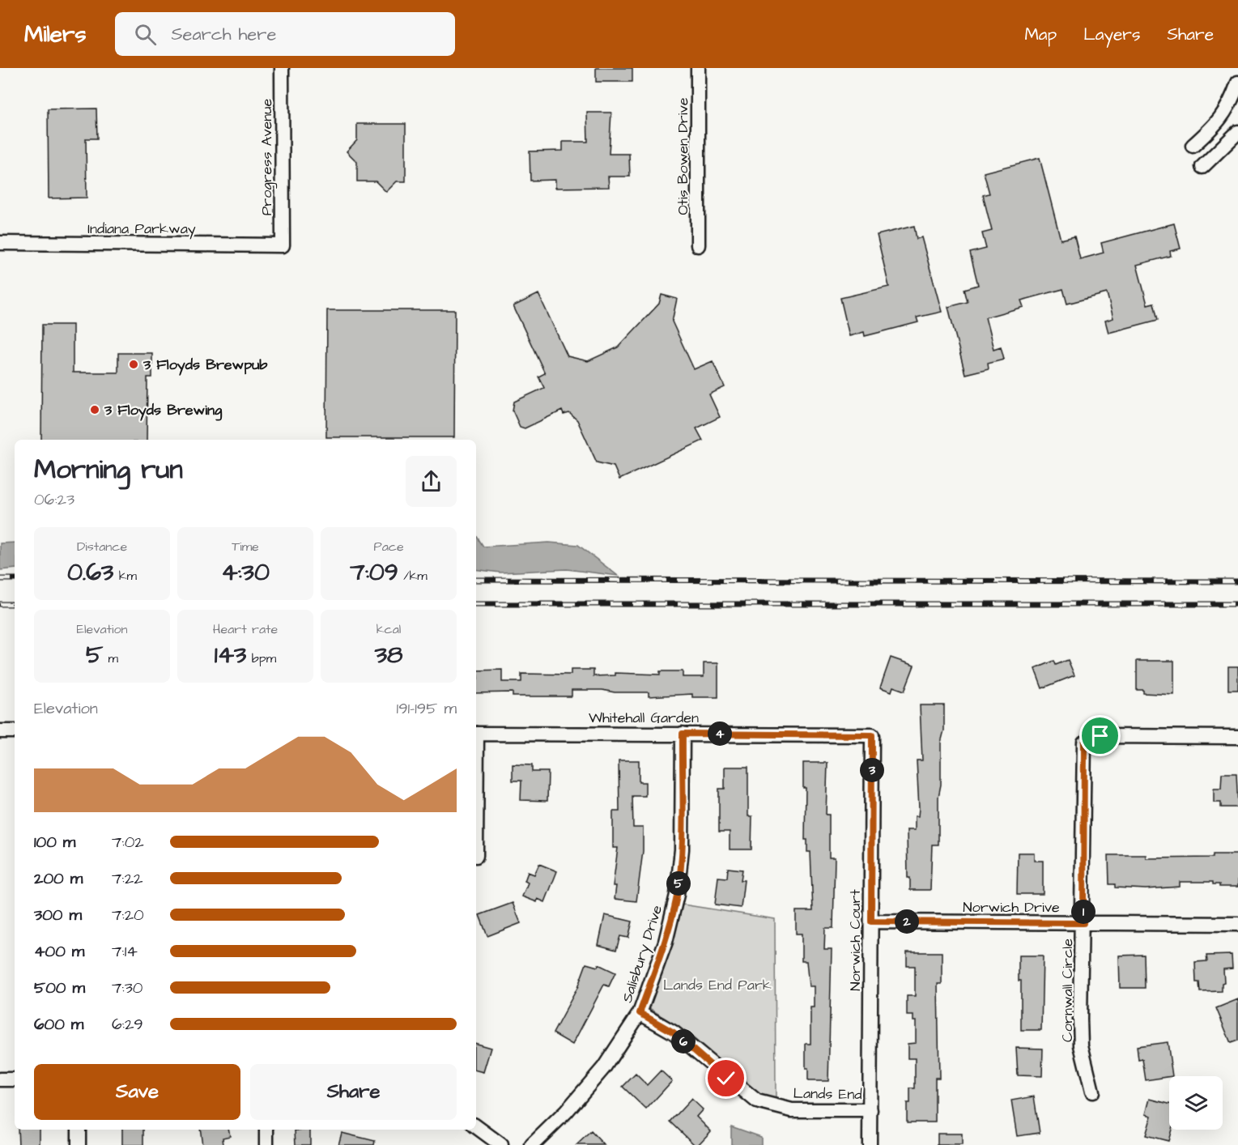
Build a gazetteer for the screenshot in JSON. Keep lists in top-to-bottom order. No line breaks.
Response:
{"streets":{"street":["Otis Bowen Drive","Progress Avenue","Indiana Parkway","Whitehall Garden","Norwich Drive","Norwich Court","Salisbury Drive","Cornwall Circle","Lands End"]},"crossings":[["Progress Avenue","Indiana Parkway"],["Whitehall Garden","Norwich Court"],["Whitehall Garden","Salisbury Drive"],["Norwich Drive","Norwich Court"],["Norwich Drive","Cornwall Circle"],["Norwich Court","Lands End"],["Salisbury Drive","Lands End"]],"parks":["Lands End Park"],"places":["3 Floyds Brewpub","3 Floyds Brewing"],"page":{"header":"Milers","search":"Search here","nav":["Map","Layers","Share"],"heading":["Morning run","06:23"],"stats":[["Distance","0.63 km"],["Time","4:30"],["Pace","7:09 /km"],["Elevation","5 m"],["Heart rate","143 bpm"],["kcal","38"]],"chart":["Elevation","191–195 m"],"pins":["4","3","5","1","2","6"],"list":[{"name":"100 m","note":"7:02"},{"name":"200 m","note":"7:22"},{"name":"300 m","note":"7:20"},{"name":"400 m","note":"7:14"},{"name":"500 m","note":"7:30"},{"name":"600 m","note":"6:29"}],"buttons":["Save","Share"]}}
